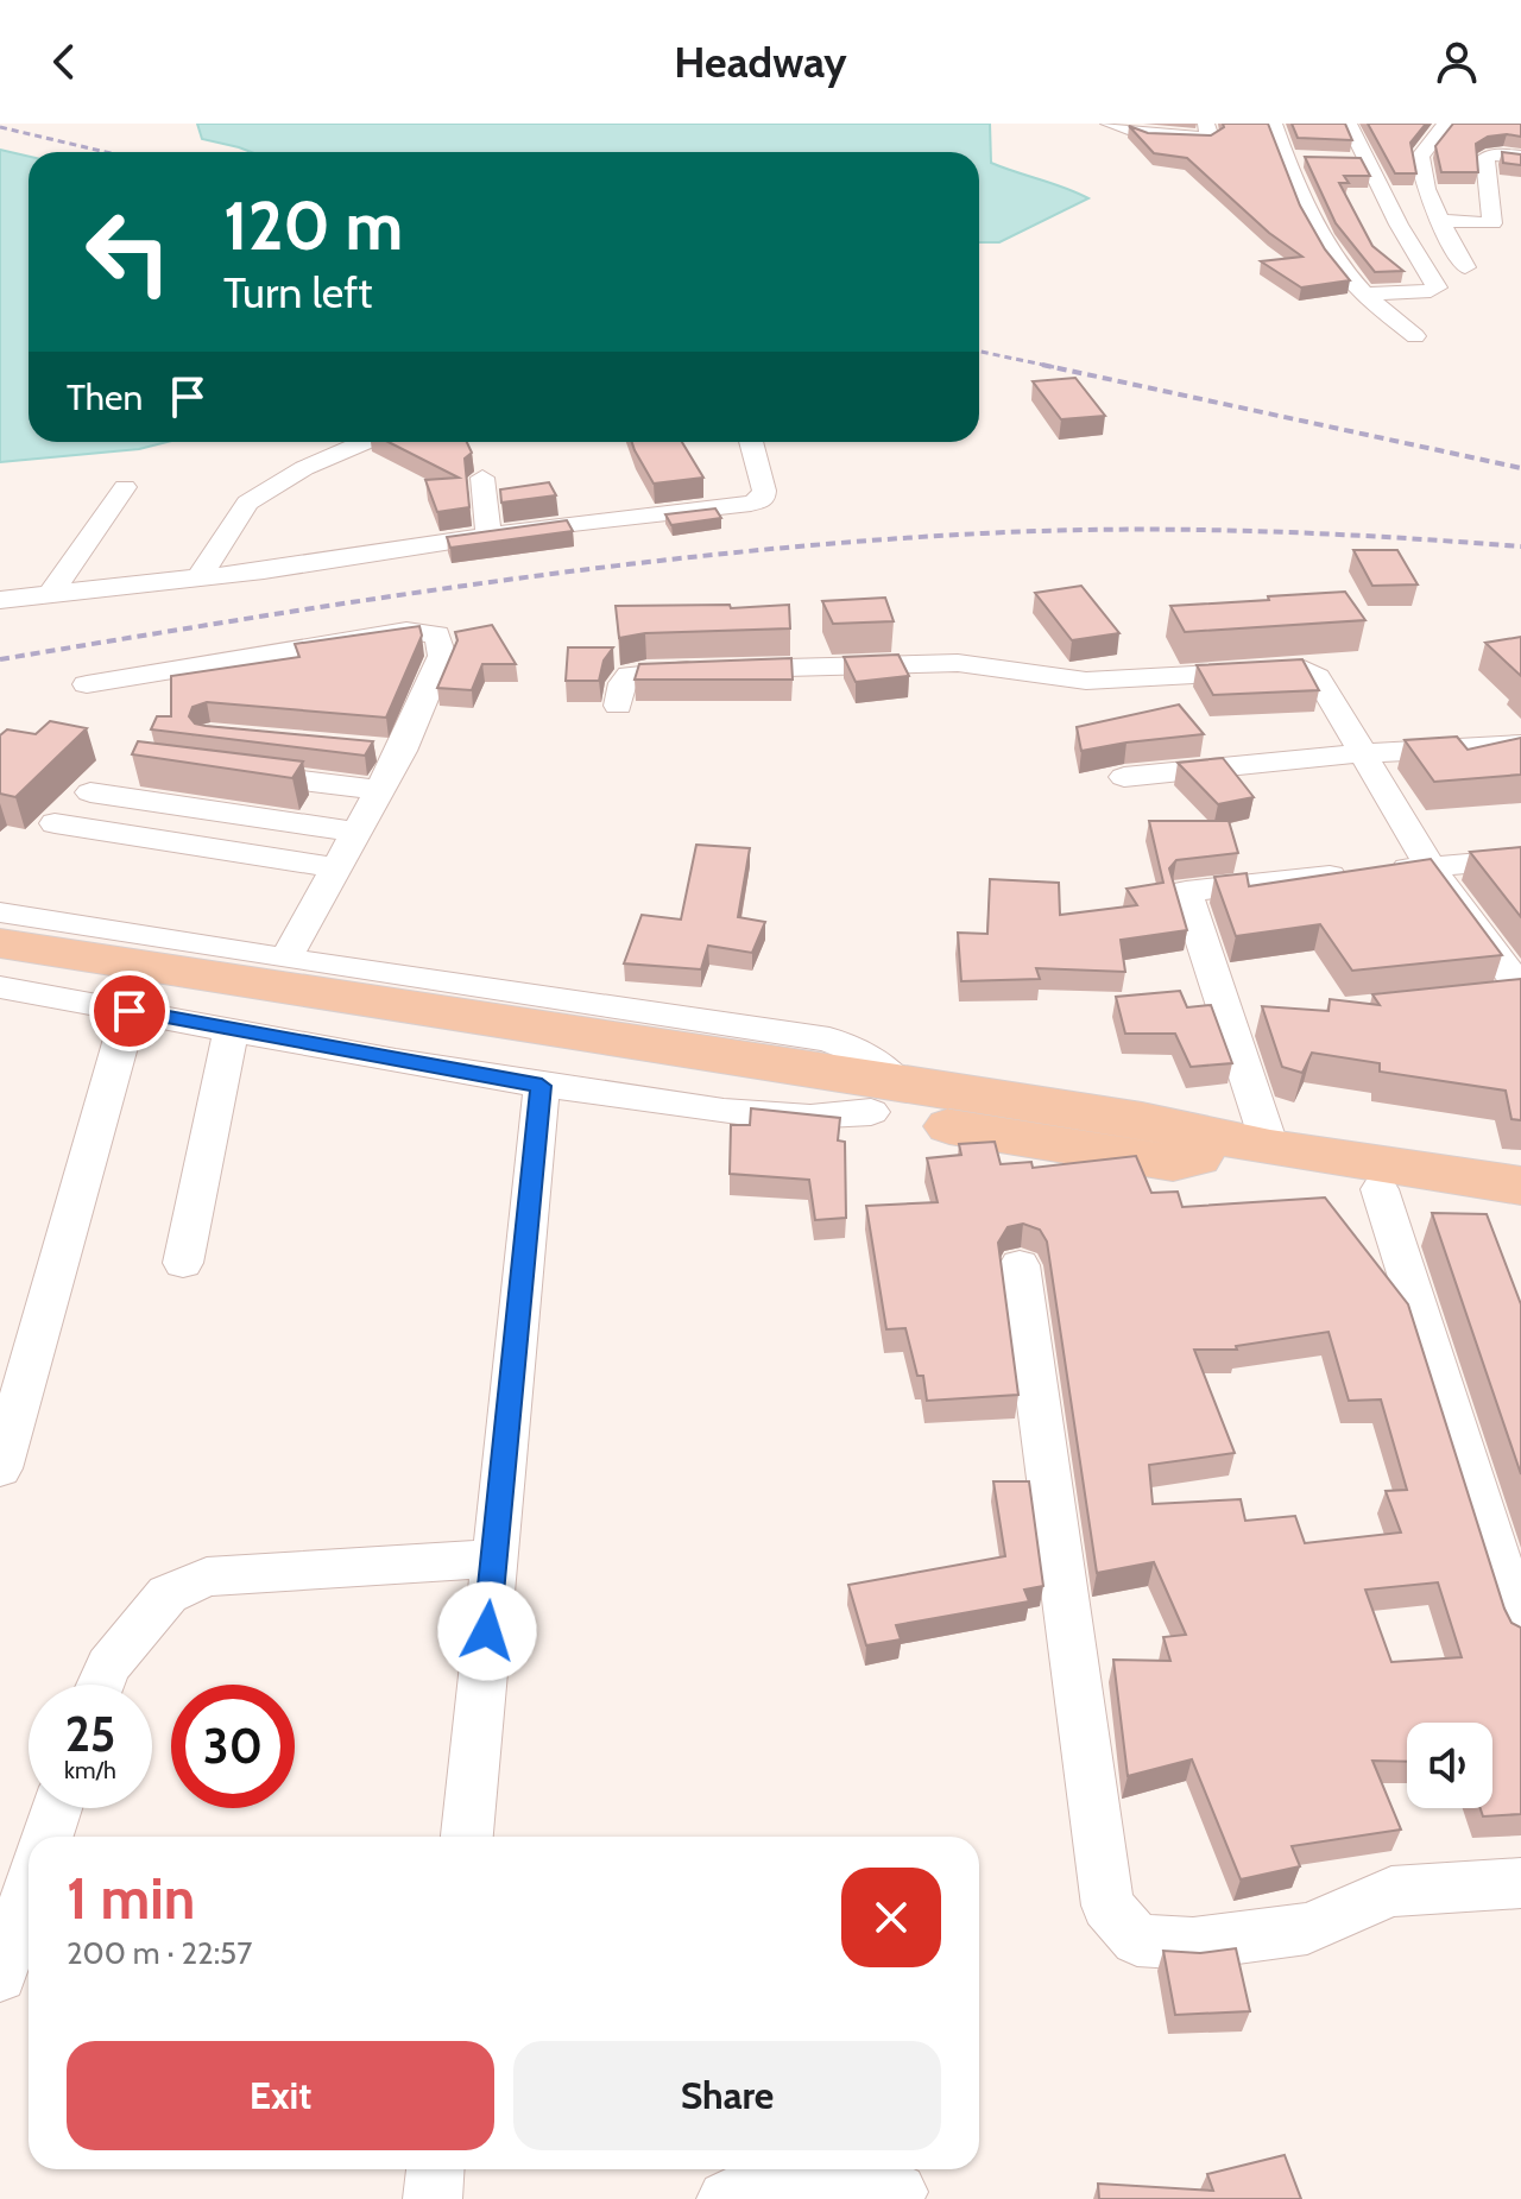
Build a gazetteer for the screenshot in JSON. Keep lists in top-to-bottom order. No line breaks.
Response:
{"page":{"header":"Headway","turn":["120 m","Turn left"],"then":"Then","speed":"25 km/h","limit":"30","heading":["1 min","200 m · 22:57"],"buttons":["Exit","Share"]}}
